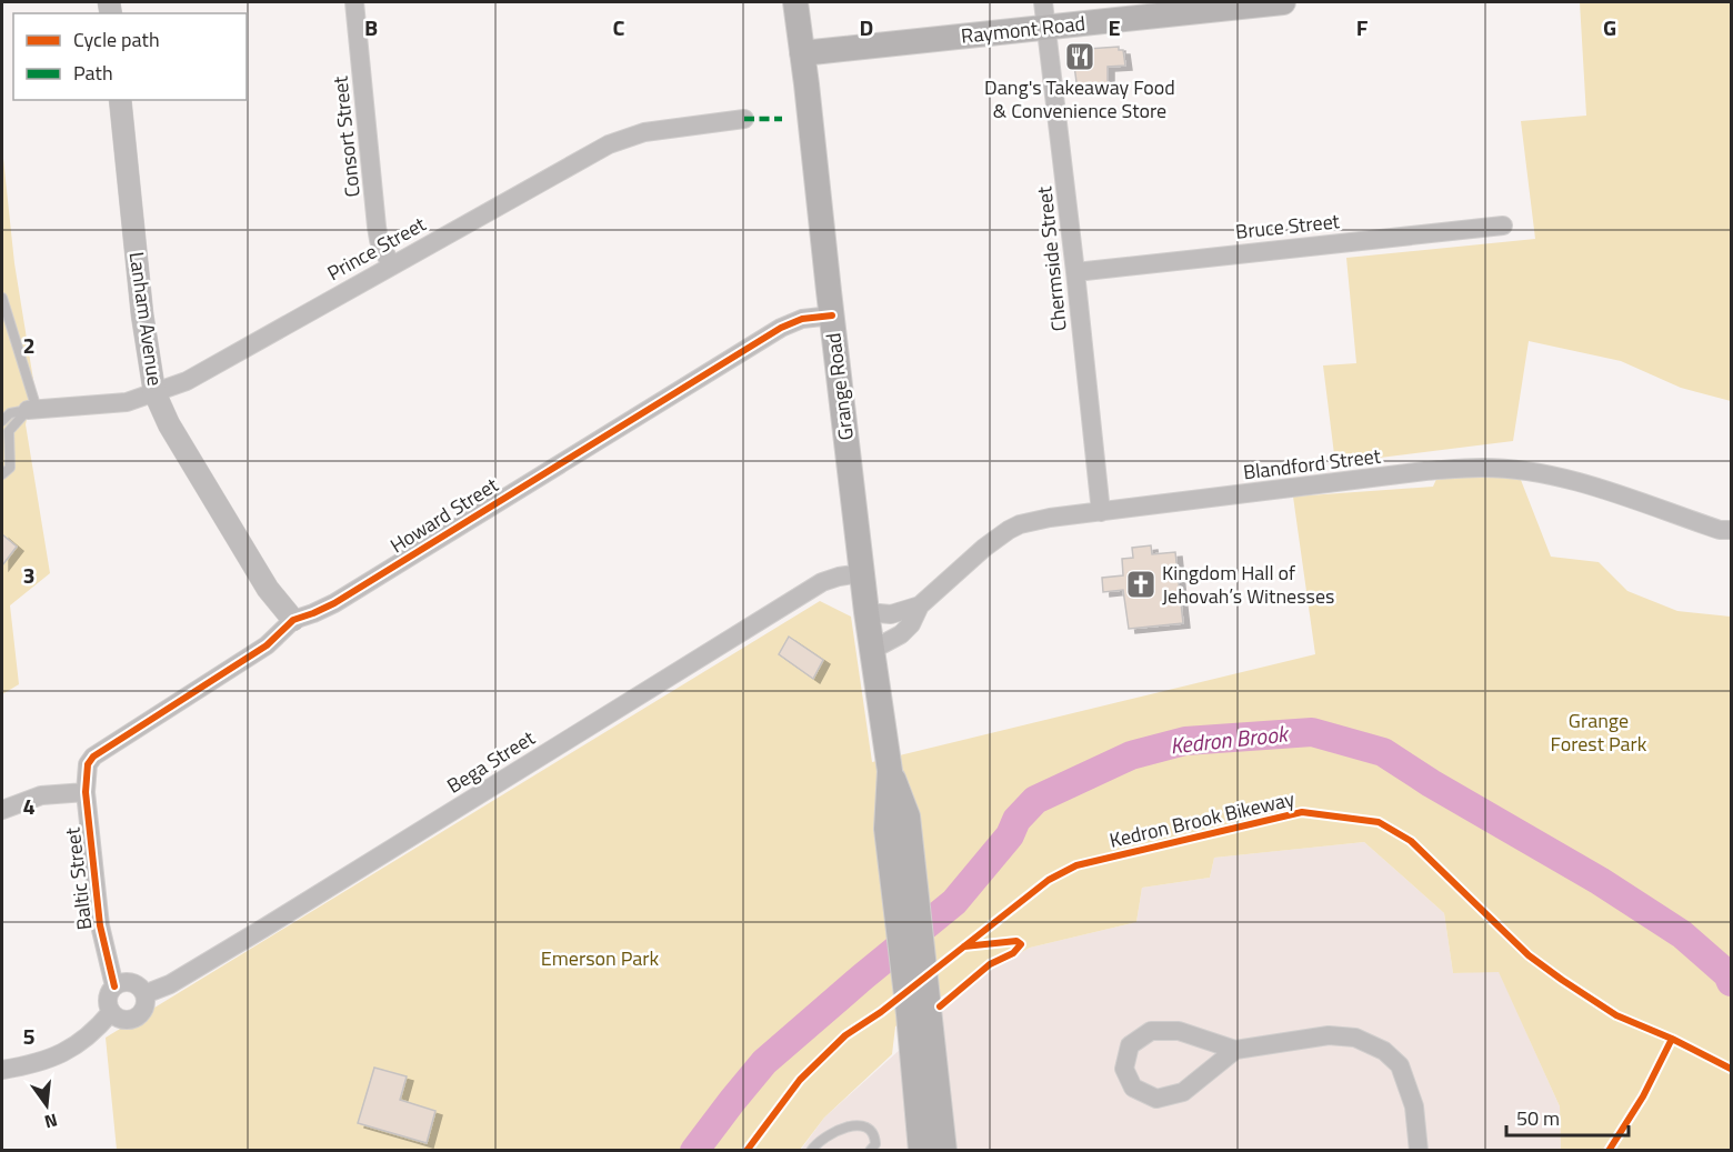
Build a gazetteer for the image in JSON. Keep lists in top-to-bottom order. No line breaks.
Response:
{"streets":{"main road":["Raymont Road","Grange Road"],"street":["Consort Street","Bruce Street","Prince Street","Chermside Street","Lanham Avenue","Blandford Street","Howard Street","Bega Street","Baltic Street"],"cycle path":["Kedron Brook Bikeway"]},"crossings":[["Raymont Road","Chermside Street"],["Raymont Road","Grange Road"],["Consort Street","Prince Street"],["Bruce Street","Chermside Street"],["Prince Street","Lanham Avenue"],["Chermside Street","Blandford Street"],["Lanham Avenue","Howard Street"],["Grange Road","Blandford Street"],["Grange Road","Howard Street"],["Grange Road","Bega Street"],["Howard Street","Baltic Street"],["Bega Street","Baltic Street"]],"water":["Kedron Brook"],"parks":["Grange Forest Park","Emerson Park"],"places":{"restaurant":["Dang's Takeaway Food & Convenience Store"],"church":["Kingdom Hall of Jehovah’s Witnesses"]},"legend":["Cycle path","Path"],"scale_bar":"50 m","north":"bottom","grid":{"columns":["B","C","D","E","F","G"],"rows":["2","3","4","5"]}}
